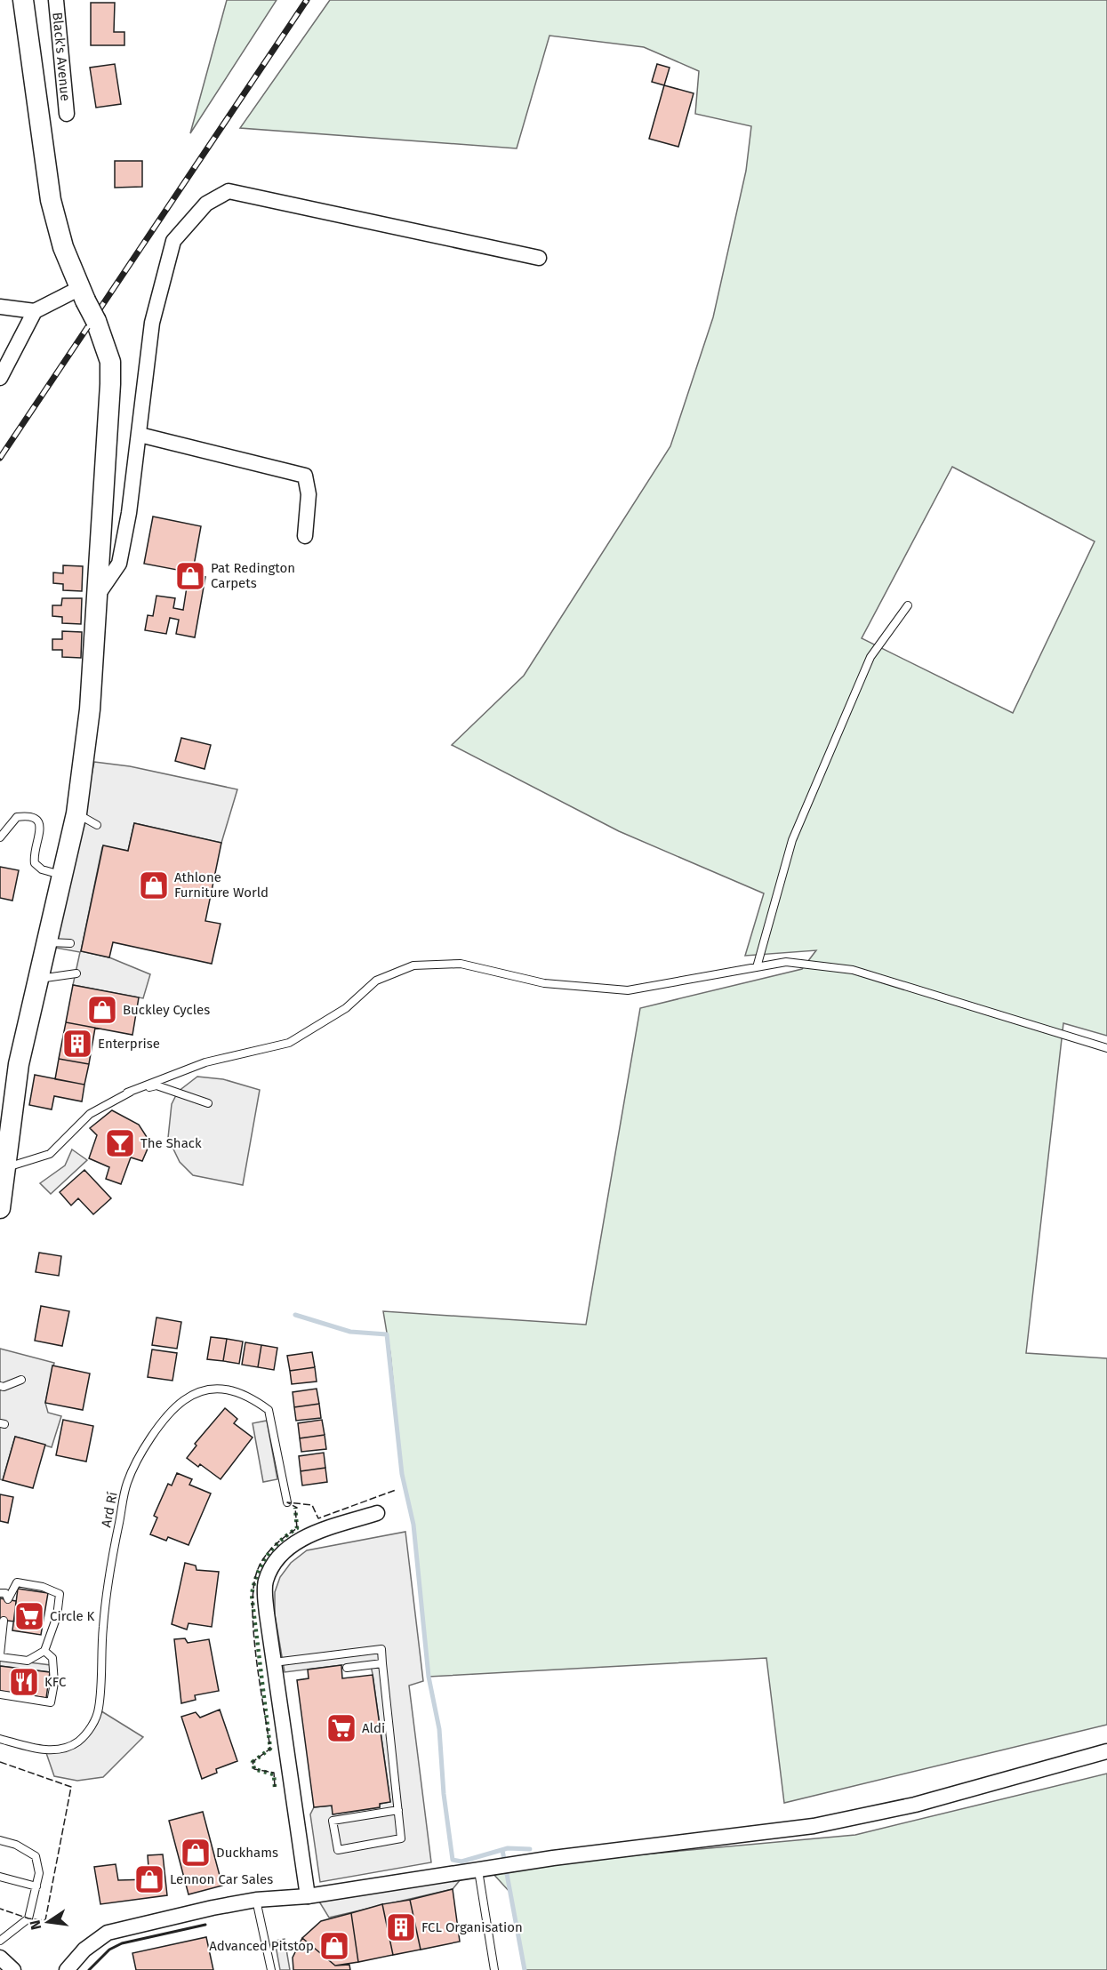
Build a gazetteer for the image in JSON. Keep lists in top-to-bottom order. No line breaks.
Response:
{"streets":{"street":["Black's Avenue"],"lane":["Ard Rí"]},"places":{"shop":["Pat Redington Carpets","Athlone Furniture World","Buckley Cycles","Duckhams","Lennon Car Sales","Advanced Pitstop"],"building":["Enterprise","FCL Organisation"],"bar":["The Shack"],"supermarket":["Circle K","Aldi"],"restaurant":["KFC"]},"north":"left"}
